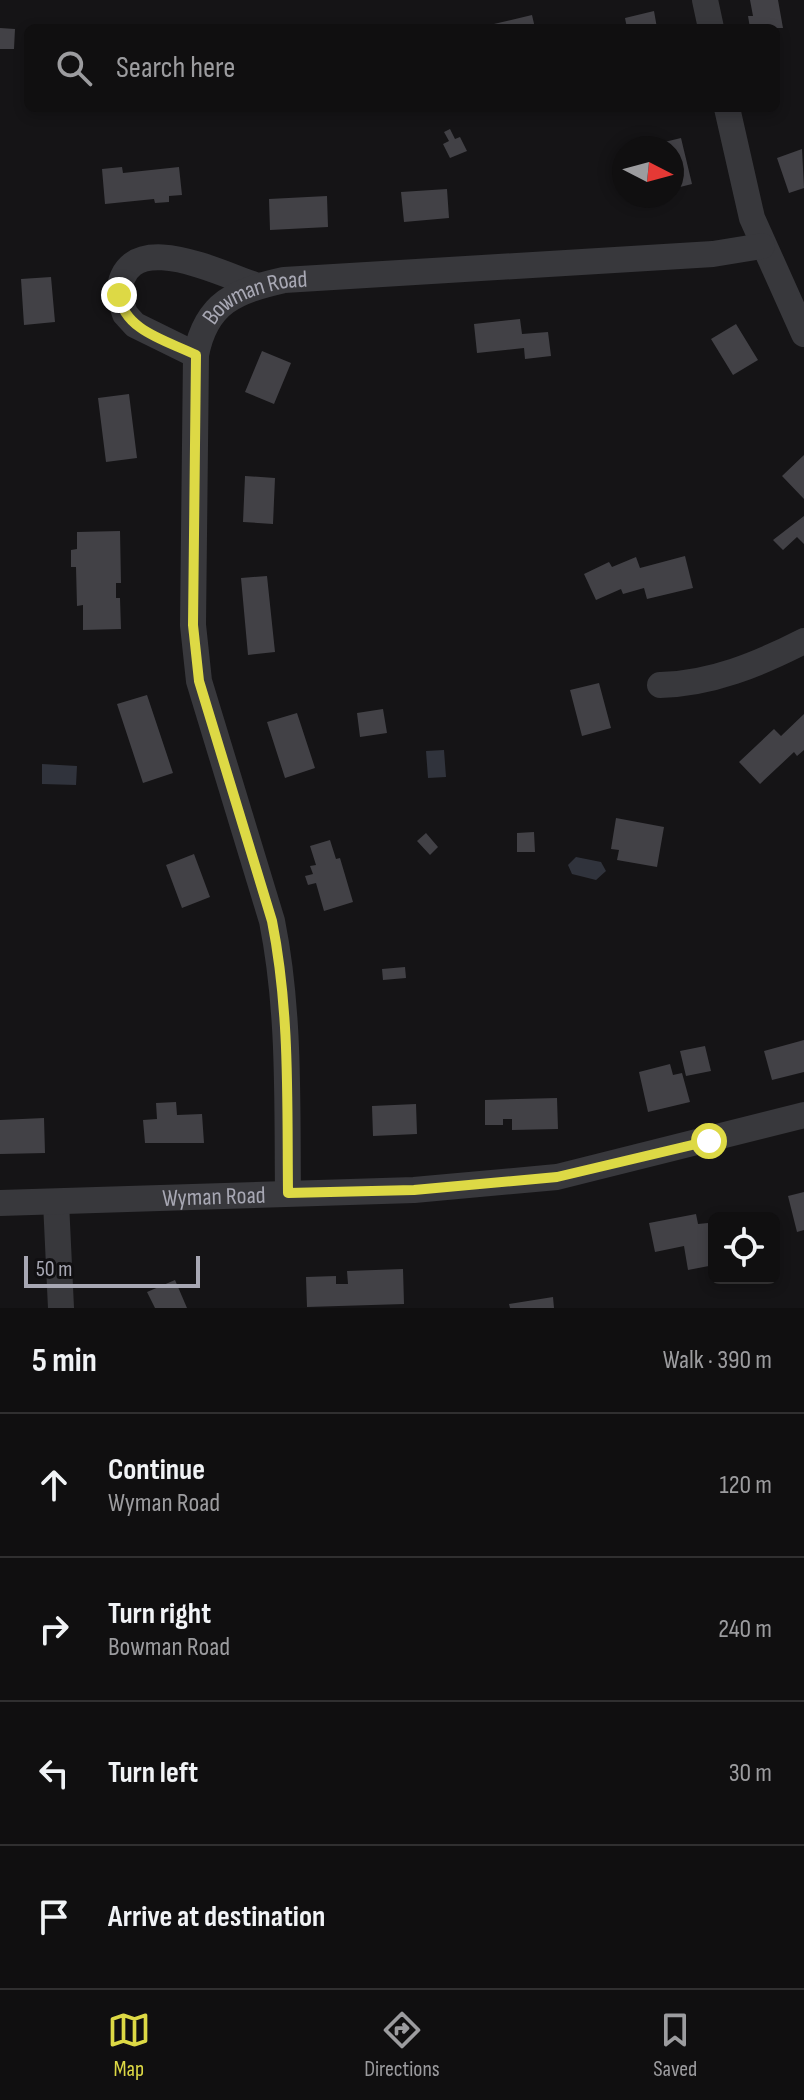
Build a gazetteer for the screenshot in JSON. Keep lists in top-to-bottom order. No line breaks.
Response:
{"streets":{"street":["Bowman Road","Wyman Road"]},"crossings":[["Bowman Road","Wyman Road"]],"scale_bar":"50 m","north":"right","page":{"search":"Search here","scale":"50 m","heading":["5 min","Walk · 390 m"],"list":[["Continue","Wyman Road","120 m"],["Turn right","Bowman Road","240 m"],["Turn left","30 m"],"Arrive at destination"],"nav":["Map","Directions","Saved"]}}
